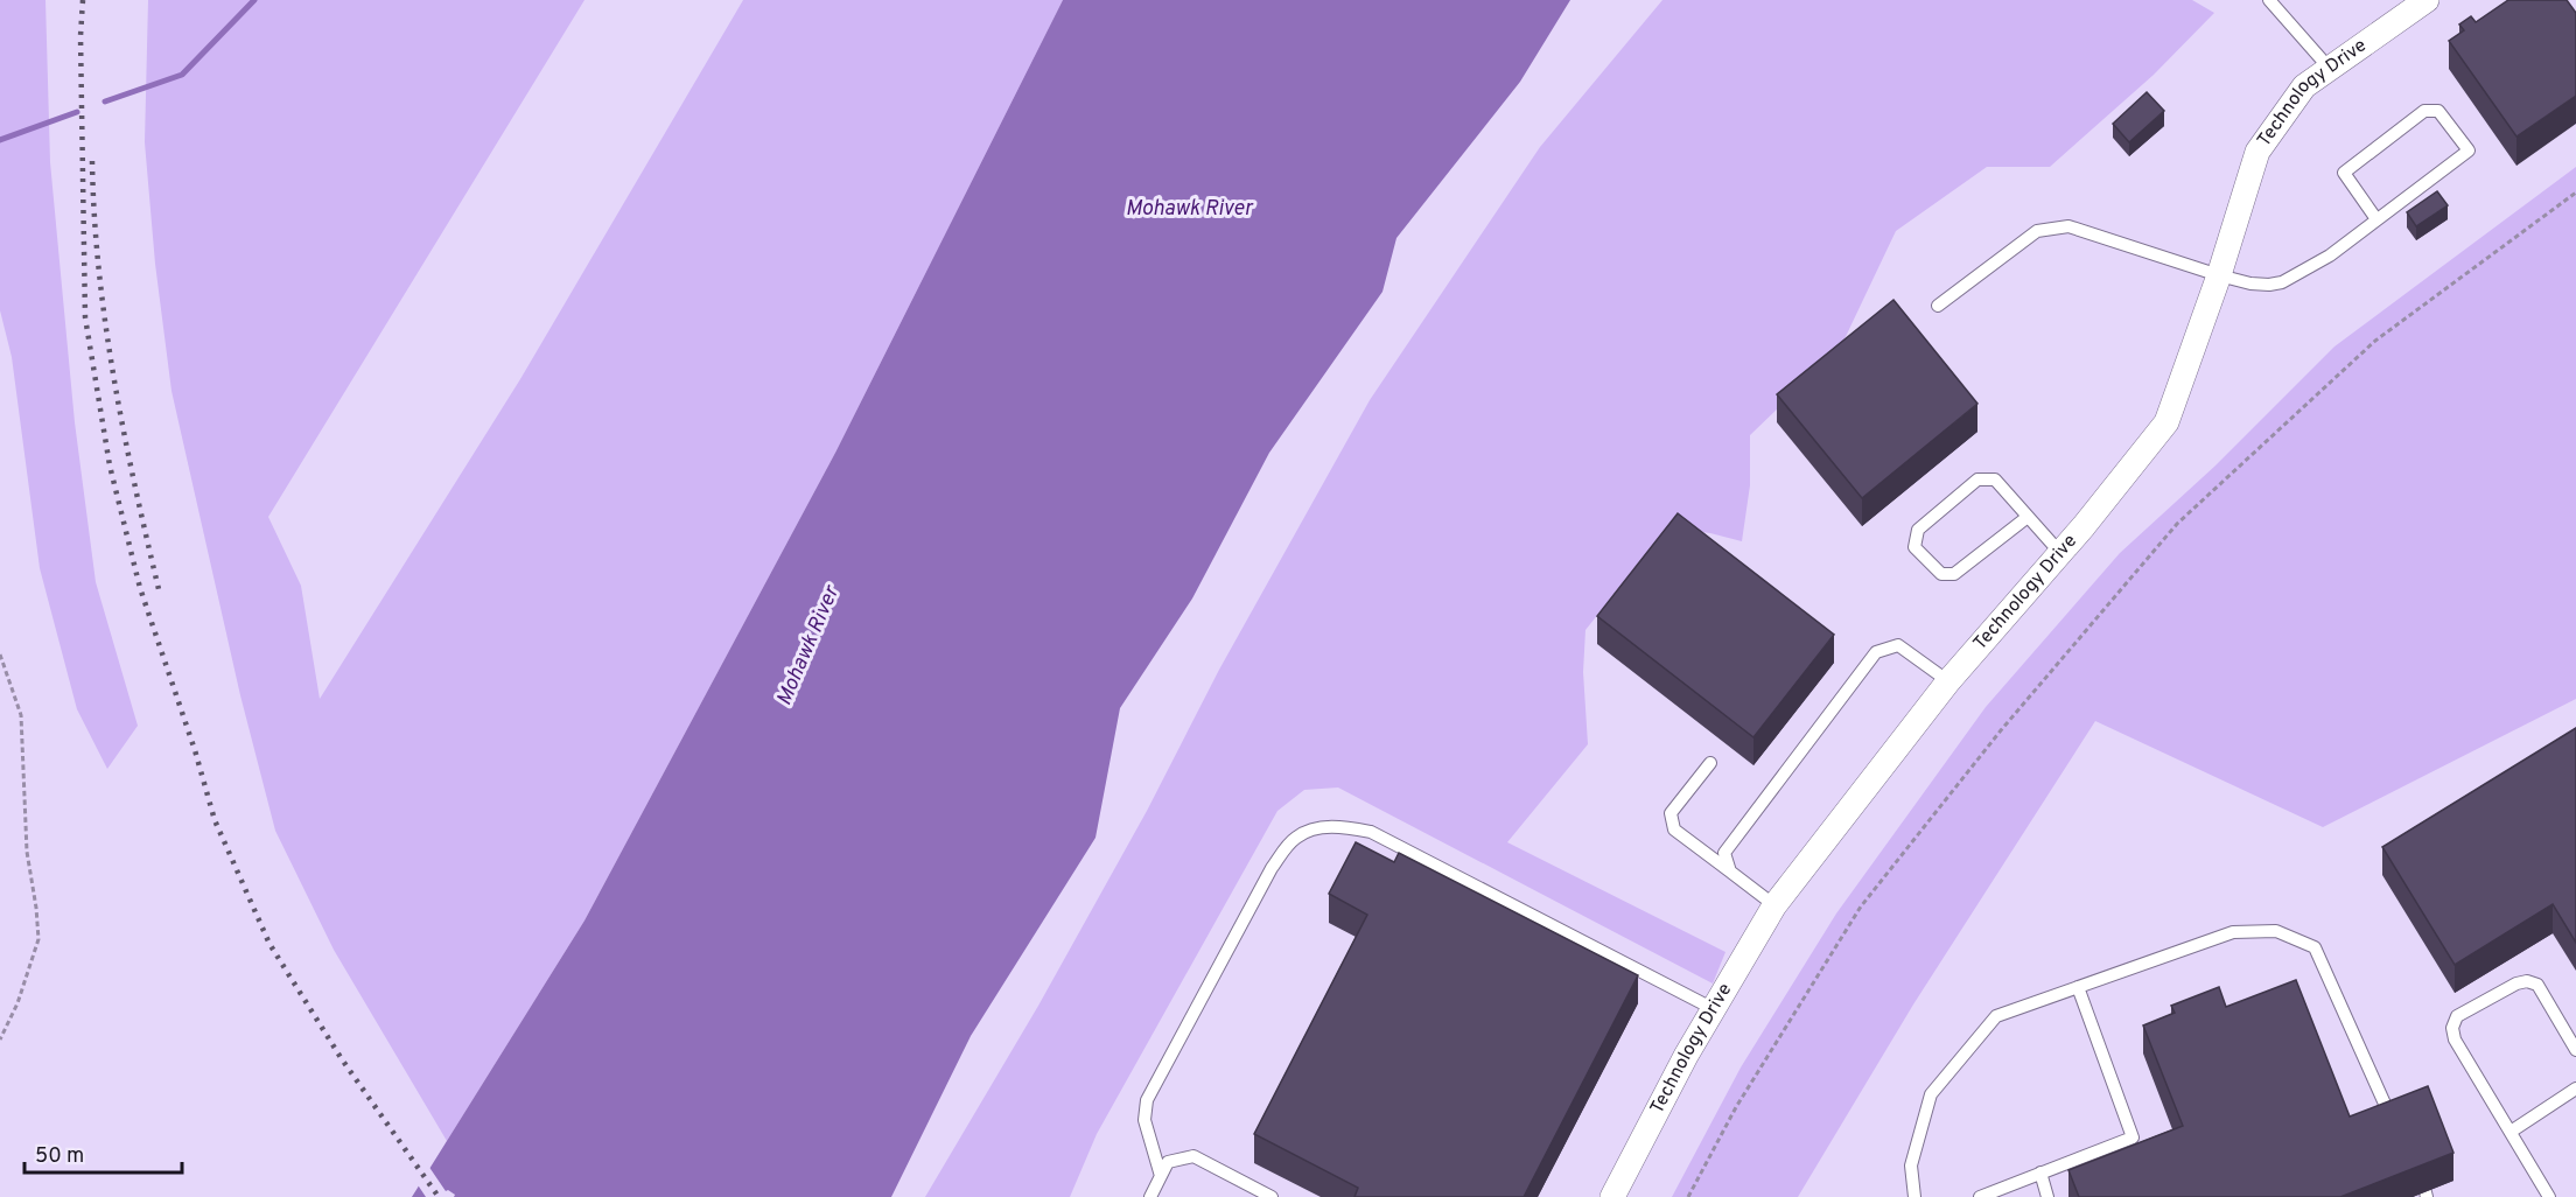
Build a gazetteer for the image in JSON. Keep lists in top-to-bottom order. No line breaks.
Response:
{"streets":{"street":["Technology Drive"]},"water":["Mohawk River"],"scale_bar":"50 m"}
